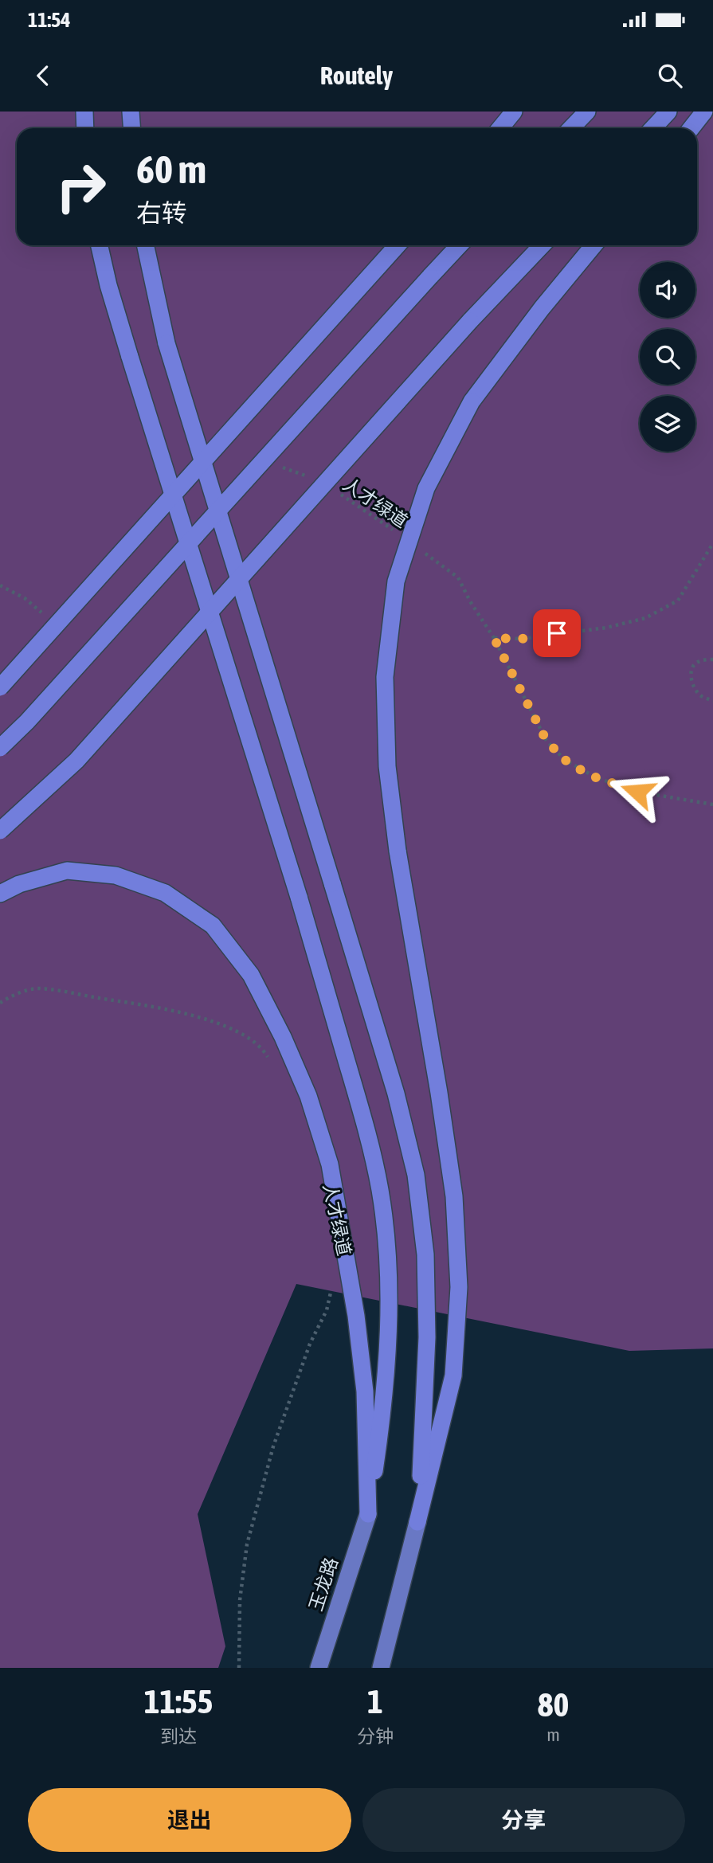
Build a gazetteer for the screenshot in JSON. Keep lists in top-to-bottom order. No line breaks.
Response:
{"streets":{"main road":["玉龙路"],"path":["人才绿道"]},"page":{"status":"11:54","header":"Routely","turn":["60 m","右转"],"eta":["11:55","到达","1","分钟","80","m"],"buttons":["退出","分享"]}}
